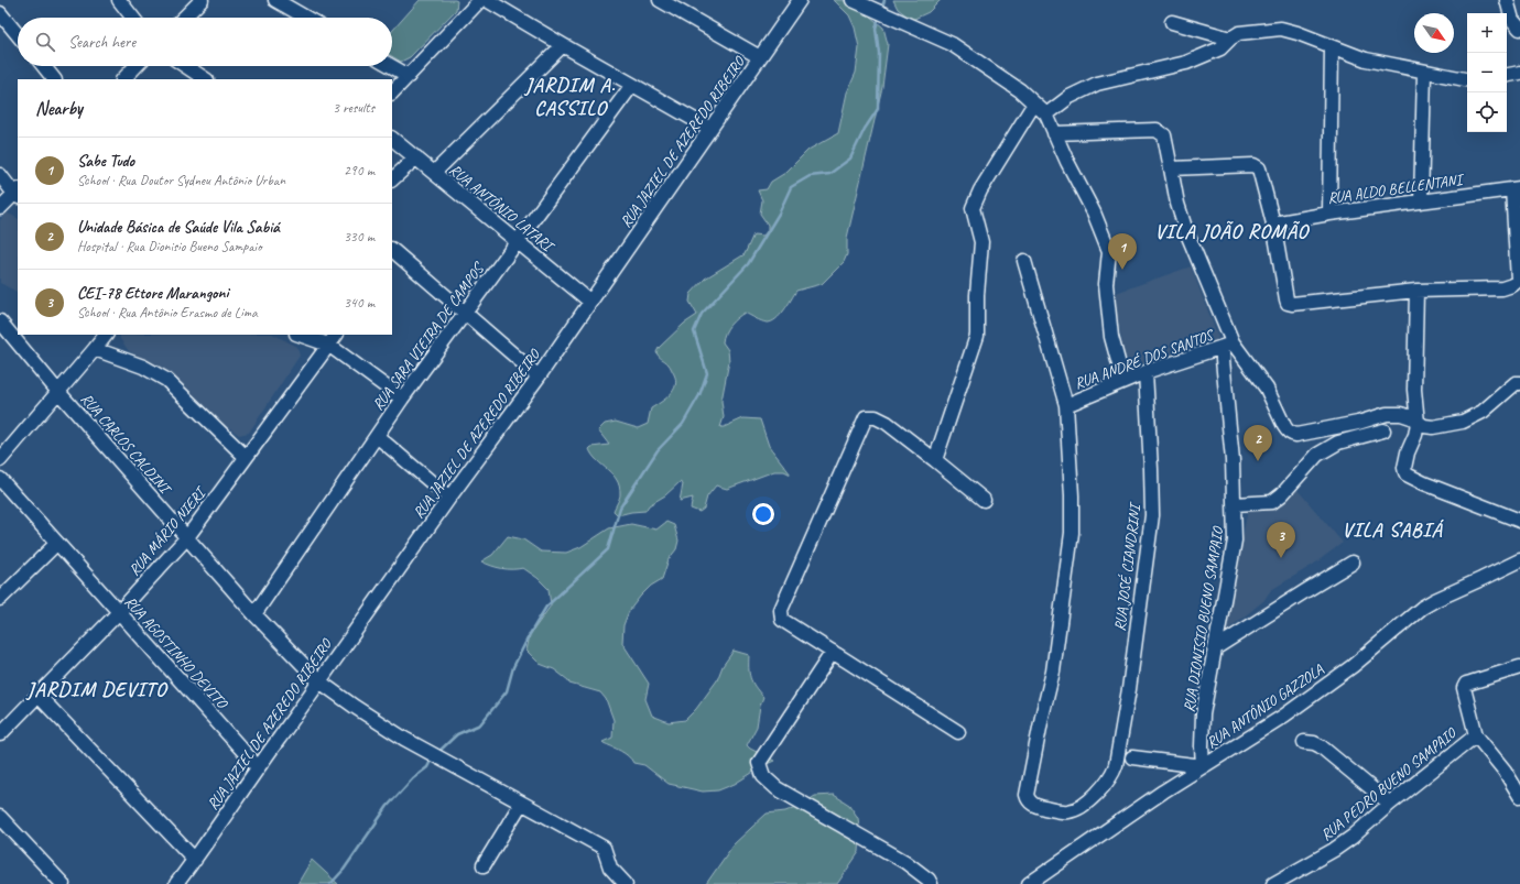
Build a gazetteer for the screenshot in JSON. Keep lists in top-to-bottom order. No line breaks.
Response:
{"streets":{"street":["RUA JAZIEL DE AZEREDO RIBEIRO","RUA ALDO BELLENTANI","RUA ANTÔNIO LATARI","RUA SARA VIEIRA DE CAMPOS","RUA ANDRÉ DOS SANTOS","RUA CARLOS CALDINI","RUA MÁRIO NIERI","RUA JOSÉ CIANDRINI","RUA DIONISIO BUENO SAMPAIO","RUA AGOSTINHO DEVITO","RUA ANTÔNIO GAZZOLA","RUA PEDRO BUENO SAMPAIO"]},"crossings":[["RUA JAZIEL DE AZEREDO RIBEIRO","RUA ANTÔNIO LATARI"],["RUA JAZIEL DE AZEREDO RIBEIRO","RUA CARLOS CALDINI"],["RUA JAZIEL DE AZEREDO RIBEIRO","RUA AGOSTINHO DEVITO"],["RUA ANTÔNIO LATARI","RUA SARA VIEIRA DE CAMPOS"],["RUA SARA VIEIRA DE CAMPOS","RUA CARLOS CALDINI"],["RUA ANDRÉ DOS SANTOS","RUA JOSÉ CIANDRINI"],["RUA ANDRÉ DOS SANTOS","RUA DIONISIO BUENO SAMPAIO"],["RUA CARLOS CALDINI","RUA MÁRIO NIERI"],["RUA MÁRIO NIERI","RUA AGOSTINHO DEVITO"],["RUA DIONISIO BUENO SAMPAIO","RUA ANTÔNIO GAZZOLA"]],"districts":["JARDIM A. CASSILO","VILA JOÃO ROMÃO","VILA SABIÁ","JARDIM DEVITO"],"north":"bottom right","page":{"map_buttons":["+","−"],"search":"Search here","heading":["Nearby","3 results"],"list":[{"mark":"1","name":"Sabe Tudo","note":"School · Rua Doutor Sydneu Antônio Urban","value":"290 m"},{"mark":"2","name":"Unidade Básica de Saúde Vila Sabiá","note":"Hospital · Rua Dionisio Bueno Sampaio","value":"330 m"},{"mark":"3","name":"CEI-78 Ettore Marangoni","note":"School · Rua Antônio Erasmo de Lima","value":"340 m"}],"pins":["1","2","3"]}}
